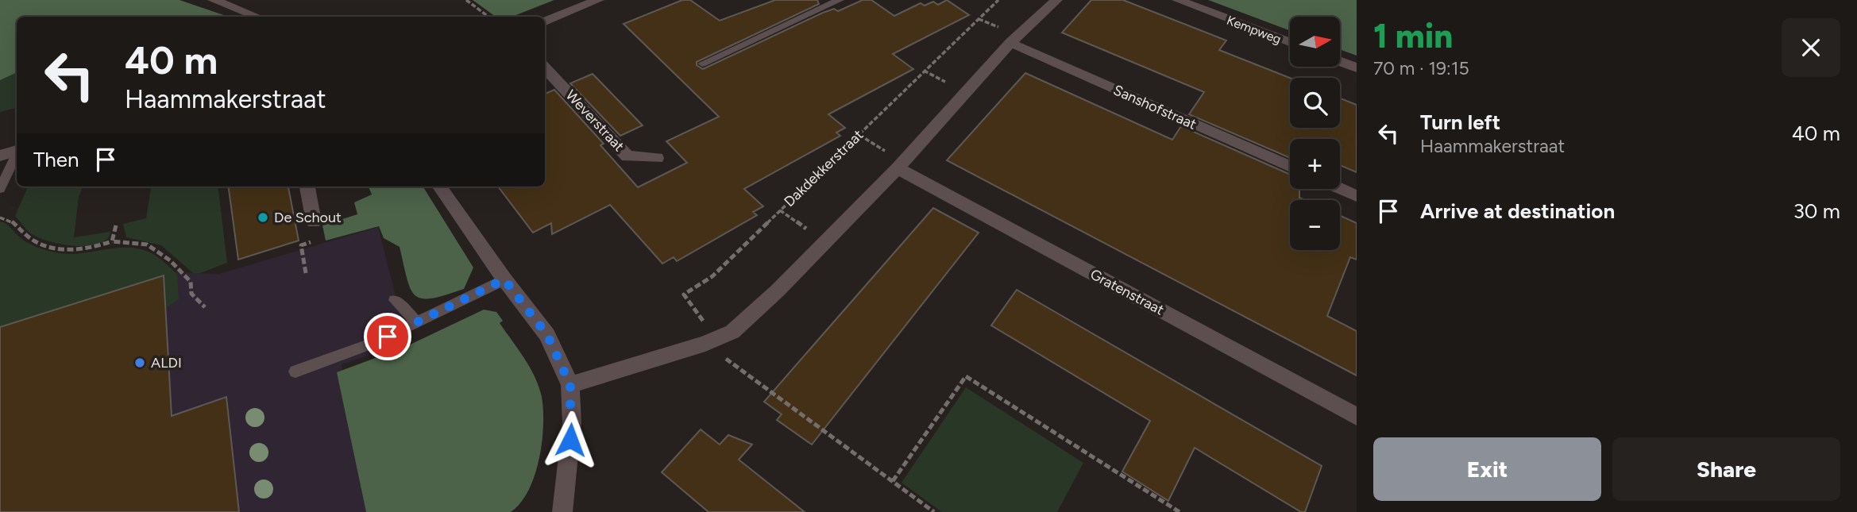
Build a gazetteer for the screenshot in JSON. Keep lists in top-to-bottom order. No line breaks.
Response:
{"streets":{"street":["Kempweg","Sanshofstraat","Weverstraat","Gratenstraat"],"path":["Dakdekkerstraat"]},"places":["De Schout","ALDI"],"north":"right","page":{"heading":["1 min","70 m · 19:15"],"map_buttons":["+","−"],"turn":["40 m","Haammakerstraat"],"list":[{"name":"Turn left","note":"Haammakerstraat","value":"40 m"},{"name":"Arrive at destination","value":"30 m"}],"then":"Then","buttons":["Exit","Share"]}}
